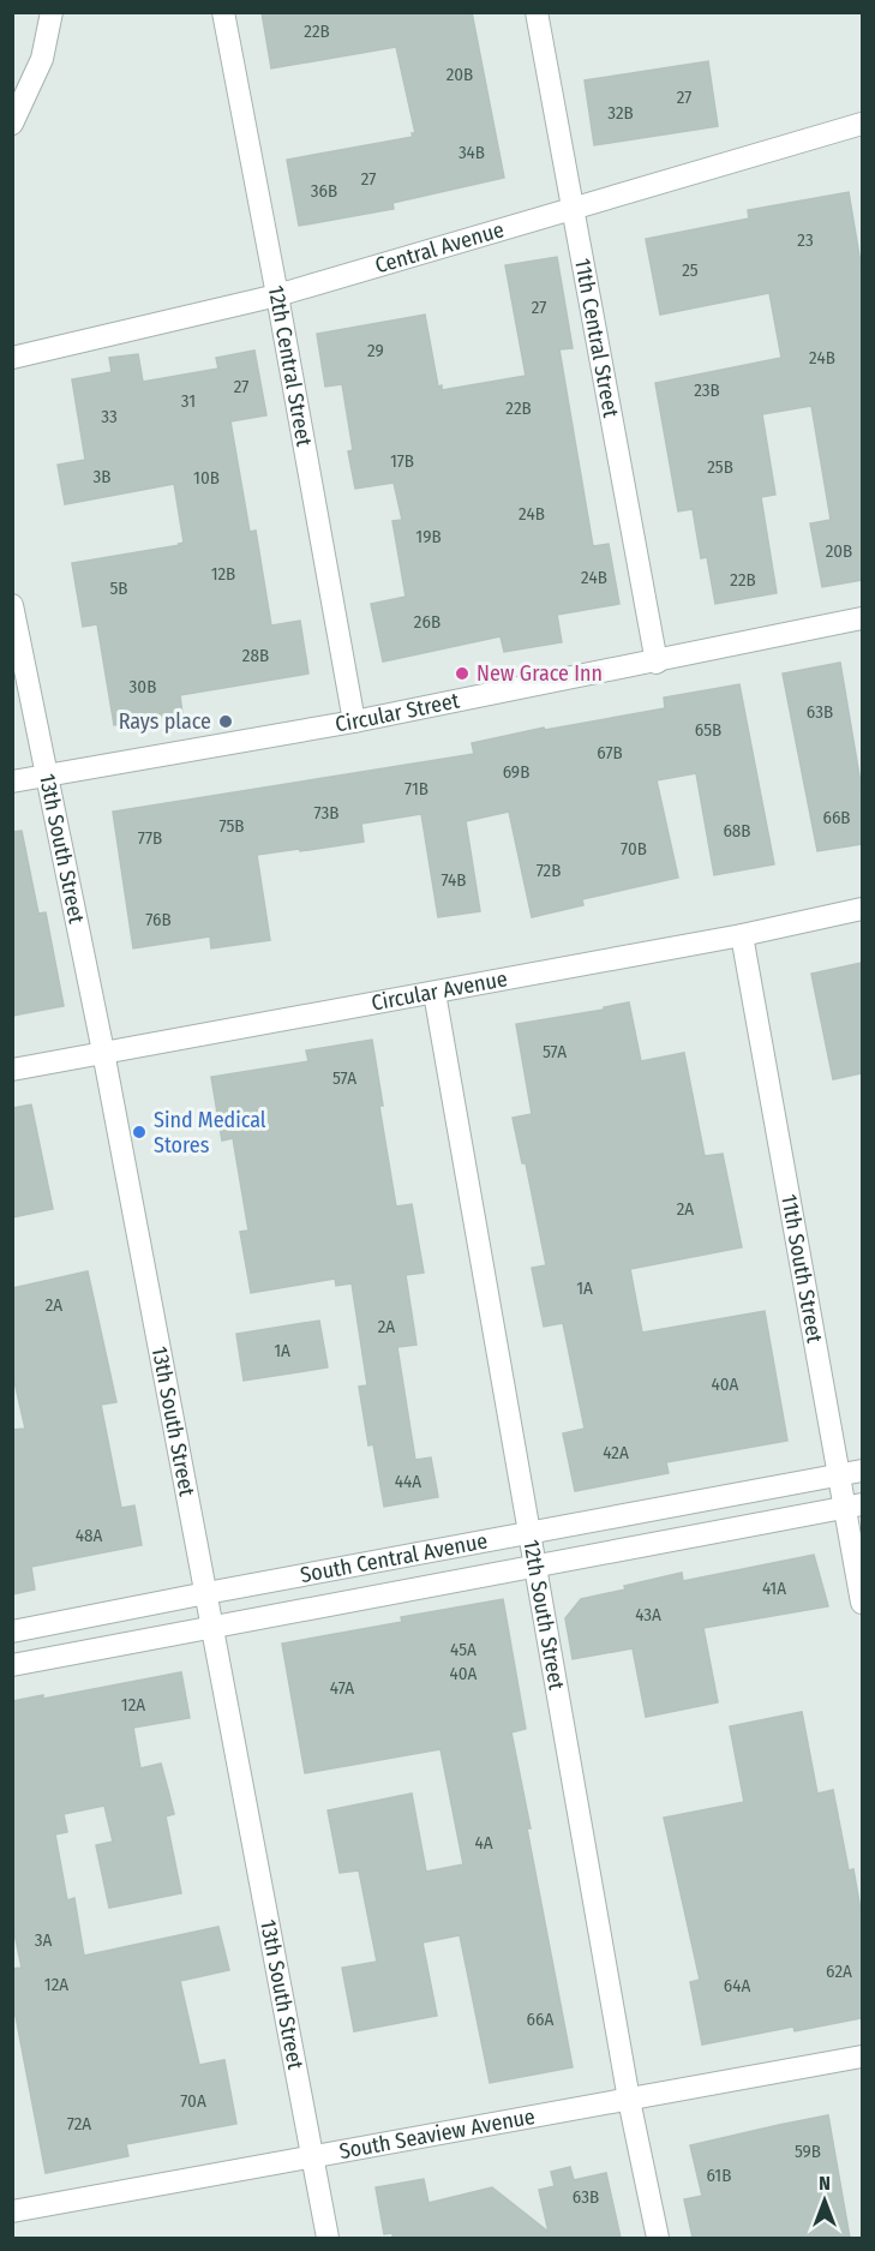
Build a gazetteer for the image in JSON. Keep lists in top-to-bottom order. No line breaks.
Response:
{"streets":{"street":["Central Avenue","11th Central Street","12th Central Street","Circular Street","13th South Street","Circular Avenue","11th South Street","South Central Avenue","12th South Street","South Seaview Avenue"]},"crossings":[["Central Avenue","11th Central Street"],["Central Avenue","12th Central Street"],["11th Central Street","Circular Street"],["12th Central Street","Circular Street"],["Circular Street","13th South Street"],["13th South Street","Circular Avenue"],["13th South Street","South Central Avenue"],["13th South Street","South Seaview Avenue"],["Circular Avenue","11th South Street"],["Circular Avenue","12th South Street"],["11th South Street","South Central Avenue"],["South Central Avenue","12th South Street"],["12th South Street","South Seaview Avenue"]],"places":["New Grace Inn","Rays place","Sind Medical Stores"],"house_numbers":["22B","20B","27","32B","34B","27","36B","23","25","27","29","24B","27","23B","31","22B","33","17B","25B","3B","10B","24B","19B","20B","12B","24B","22B","5B","26B","28B","30B","63B","65B","67B","69B","71B","73B","66B","75B","68B","77B","70B","72B","74B","76B","57A","57A","2A","1A","2A","2A","1A","40A","42A","44A","48A","41A","43A","45A","40A","47A","12A","4A","3A","62A","12A","64A","66A","70A","72A","59B","61B","63B"],"north":"top"}
